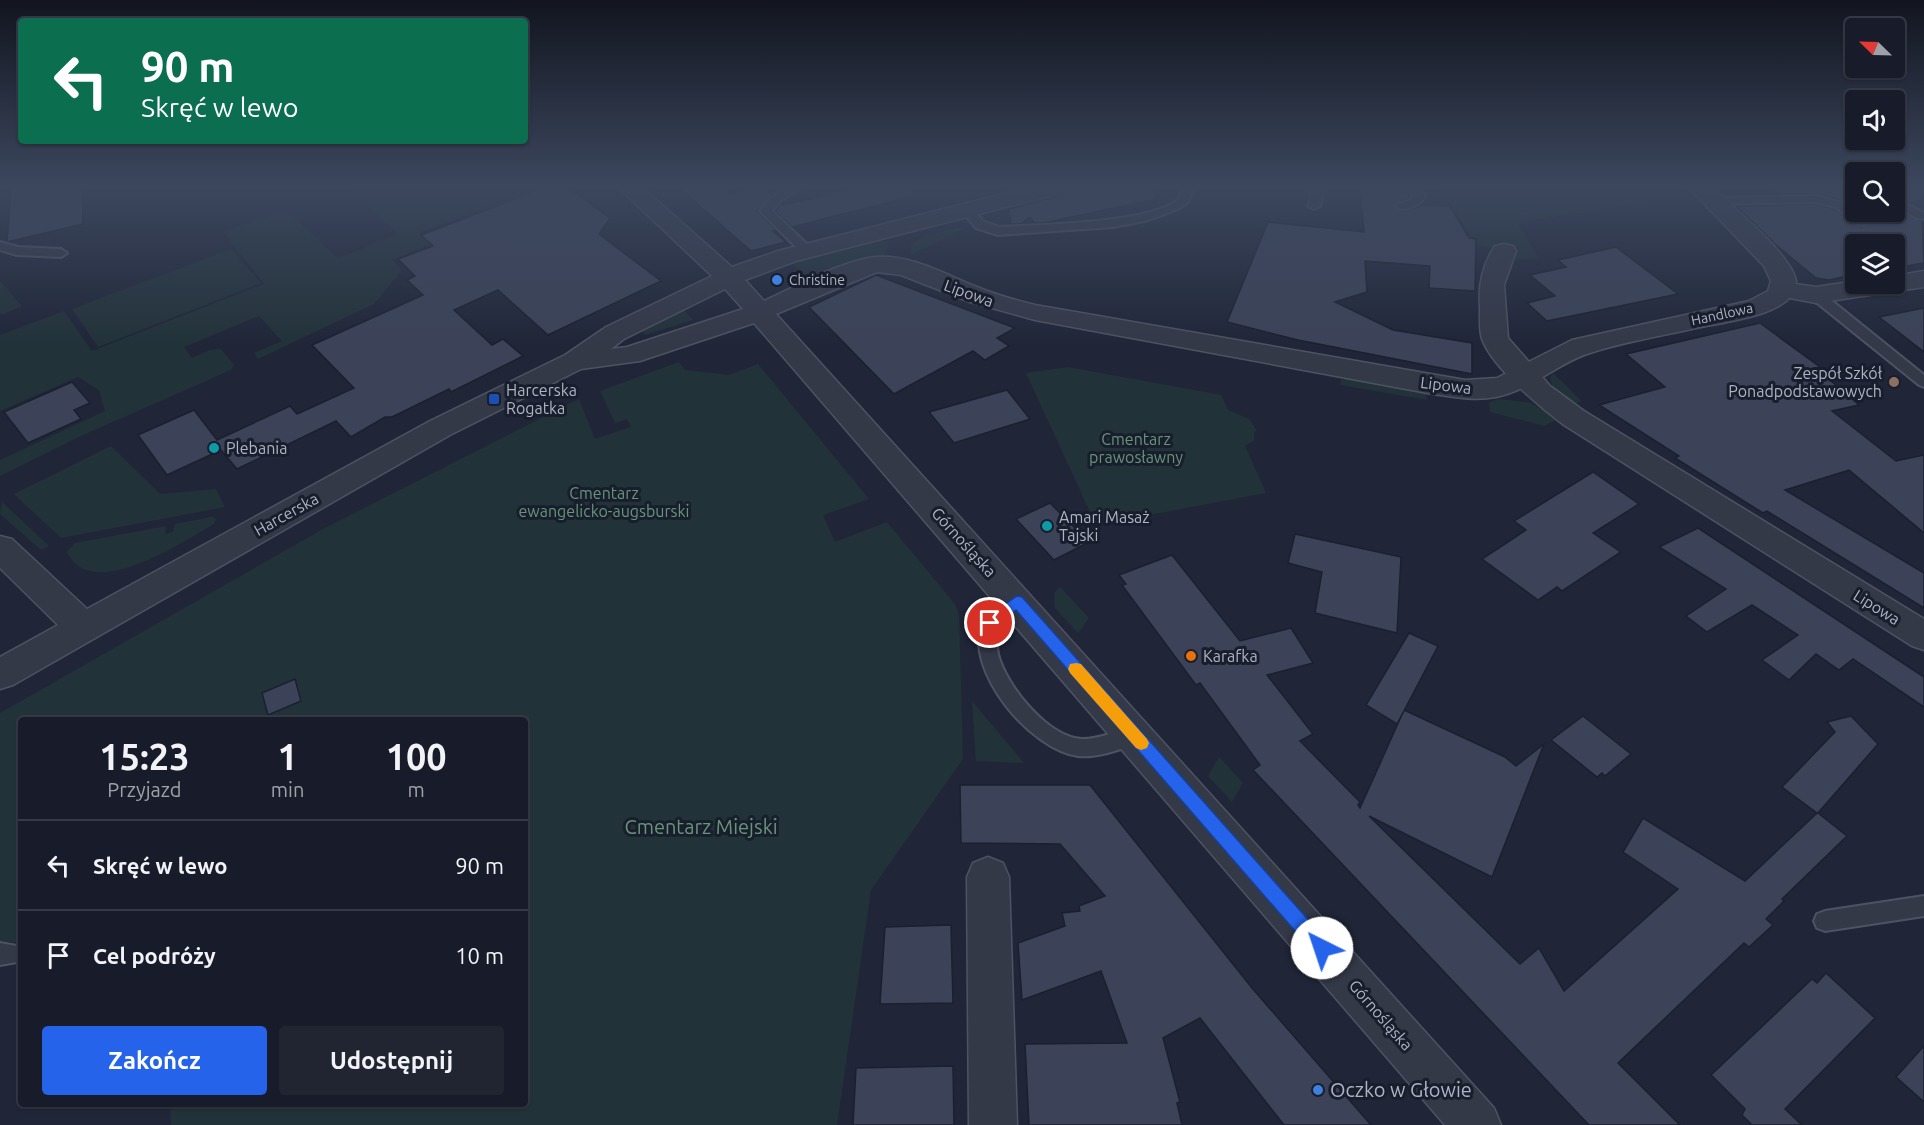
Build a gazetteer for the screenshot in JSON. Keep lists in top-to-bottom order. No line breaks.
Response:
{"streets":{"street":["Lipowa","Handlowa","Harcerska","Górnośląska"]},"crossings":[["Lipowa","Handlowa"],["Lipowa","Harcerska"],["Lipowa","Górnośląska"],["Harcerska","Górnośląska"]],"parks":["Cmentarz prawosławny","Cmentarz ewangelicko-augsburski","Cmentarz Miejski"],"places":{"other":["Christine","Zespół Szkół Ponadpodstawowych","Plebania","Amari Masaż Tajski","Karafka","Oczko w Głowie"],"transit":["Harcerska Rogatka"]},"north":"top left","page":{"turn":["90 m","Skręć w lewo"],"eta":["15:23","Przyjazd","1","min","100","m"],"list":[{"name":"Skręć w lewo","value":"90 m"},{"name":"Cel podróży","value":"10 m"}],"buttons":["Zakończ","Udostępnij"]}}
